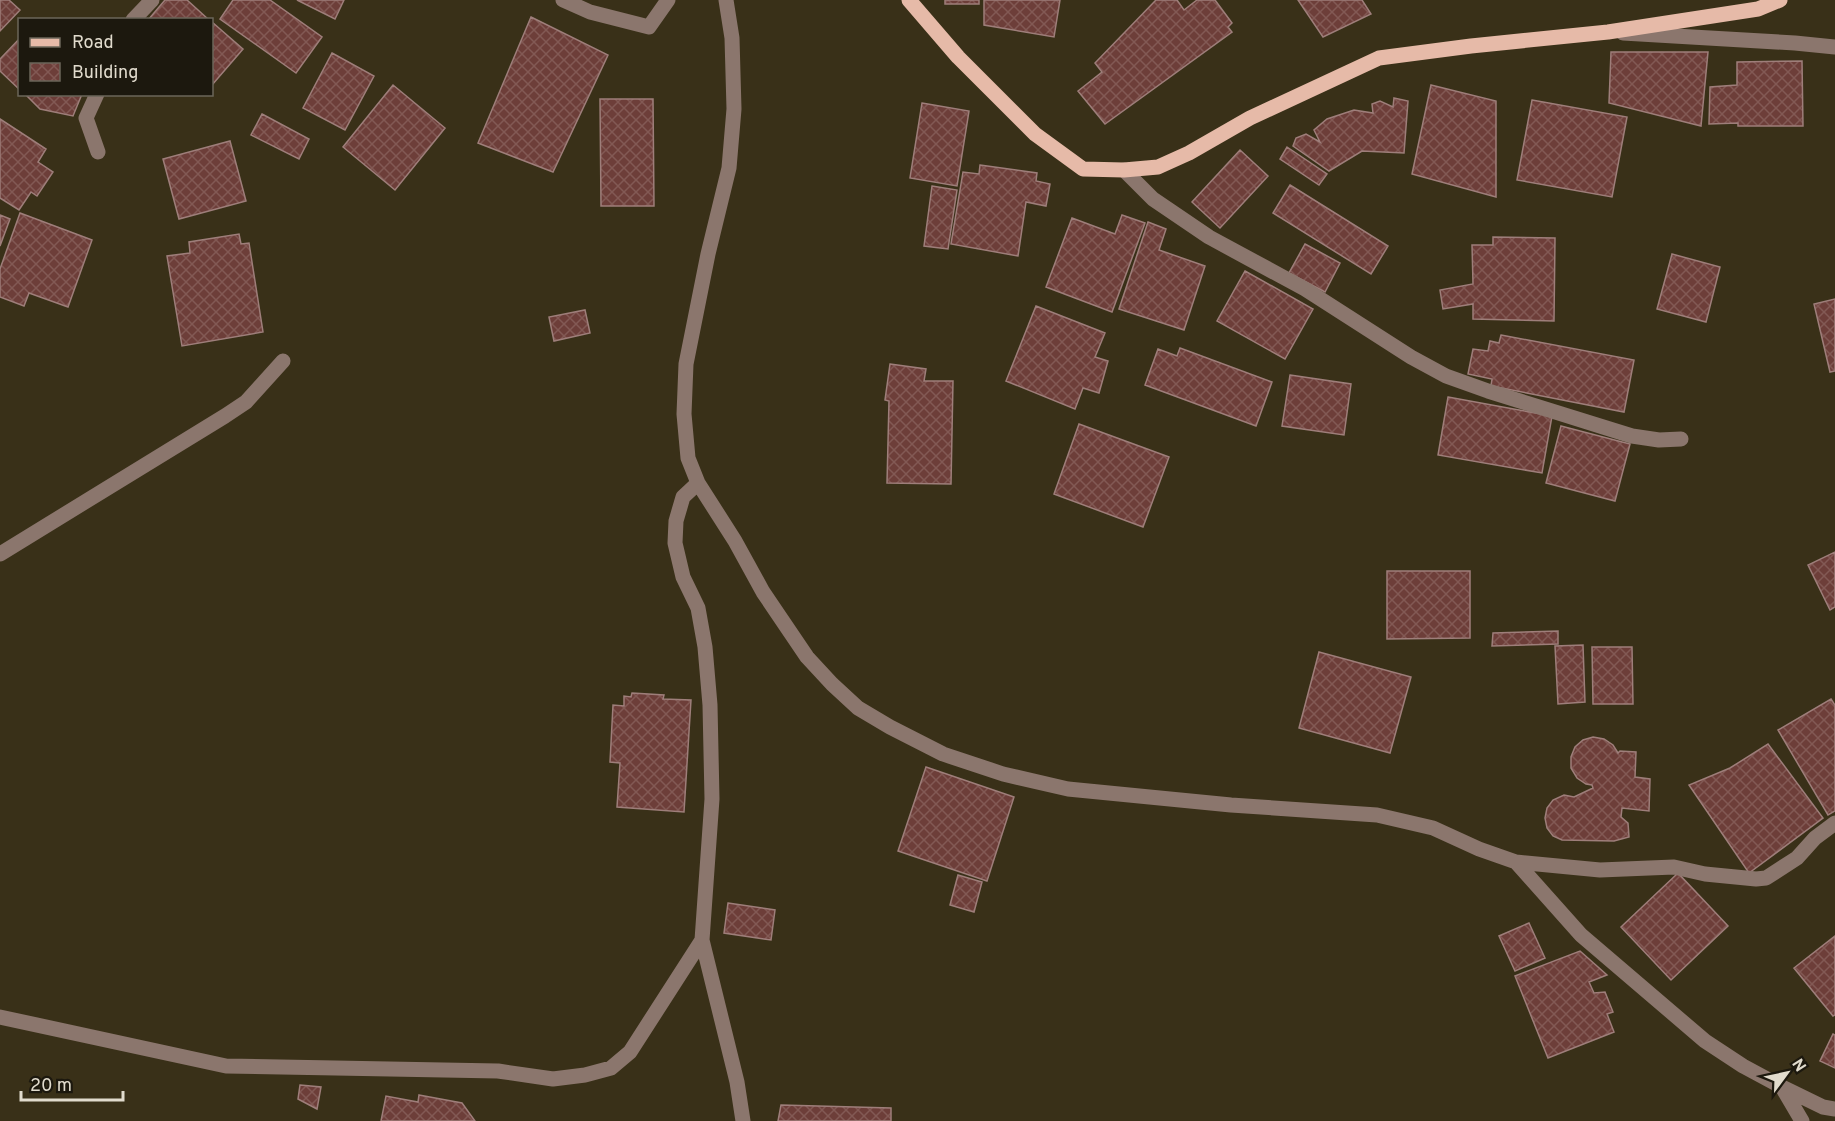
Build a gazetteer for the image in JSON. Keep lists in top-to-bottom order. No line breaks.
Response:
{"legend":["Road","Building"],"scale_bar":"20 m","north":"top right"}
